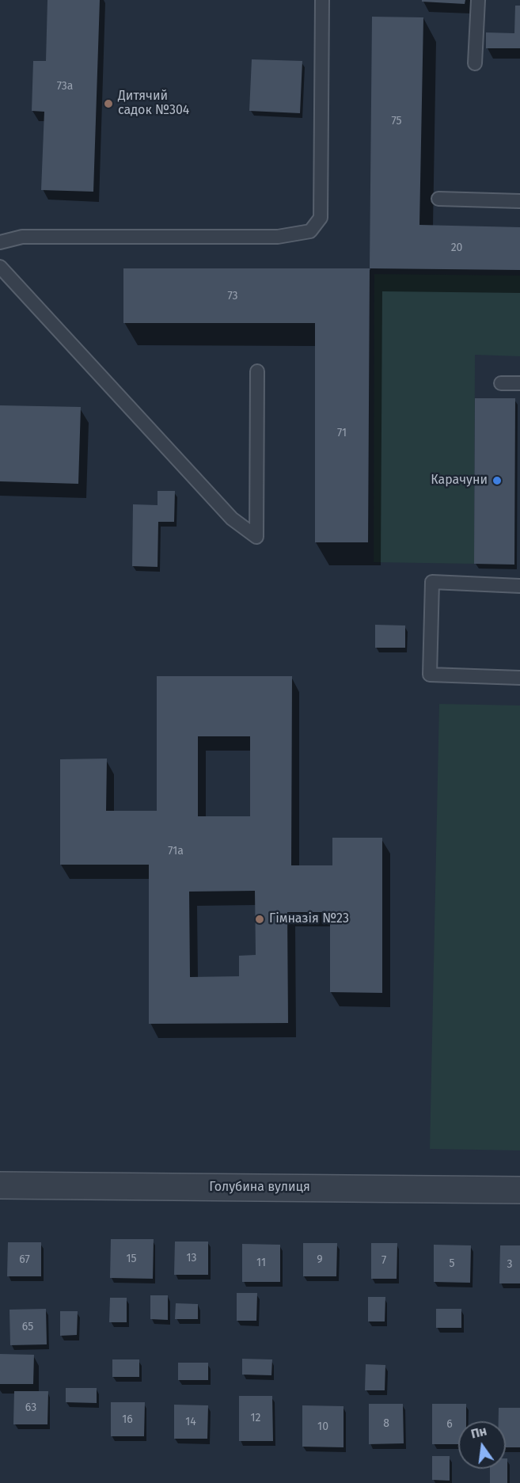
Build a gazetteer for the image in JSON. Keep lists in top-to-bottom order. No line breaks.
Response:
{"streets":{"street":["Голубина вулиця"]},"places":["Дитячий садок №304","Карачуни","Гімназія №23"],"house_numbers":["73а","75","20","73","71","71а","13","15","67","9","7","11","5","3","65","63","12","16","14","8","6","10"],"north":"top"}
